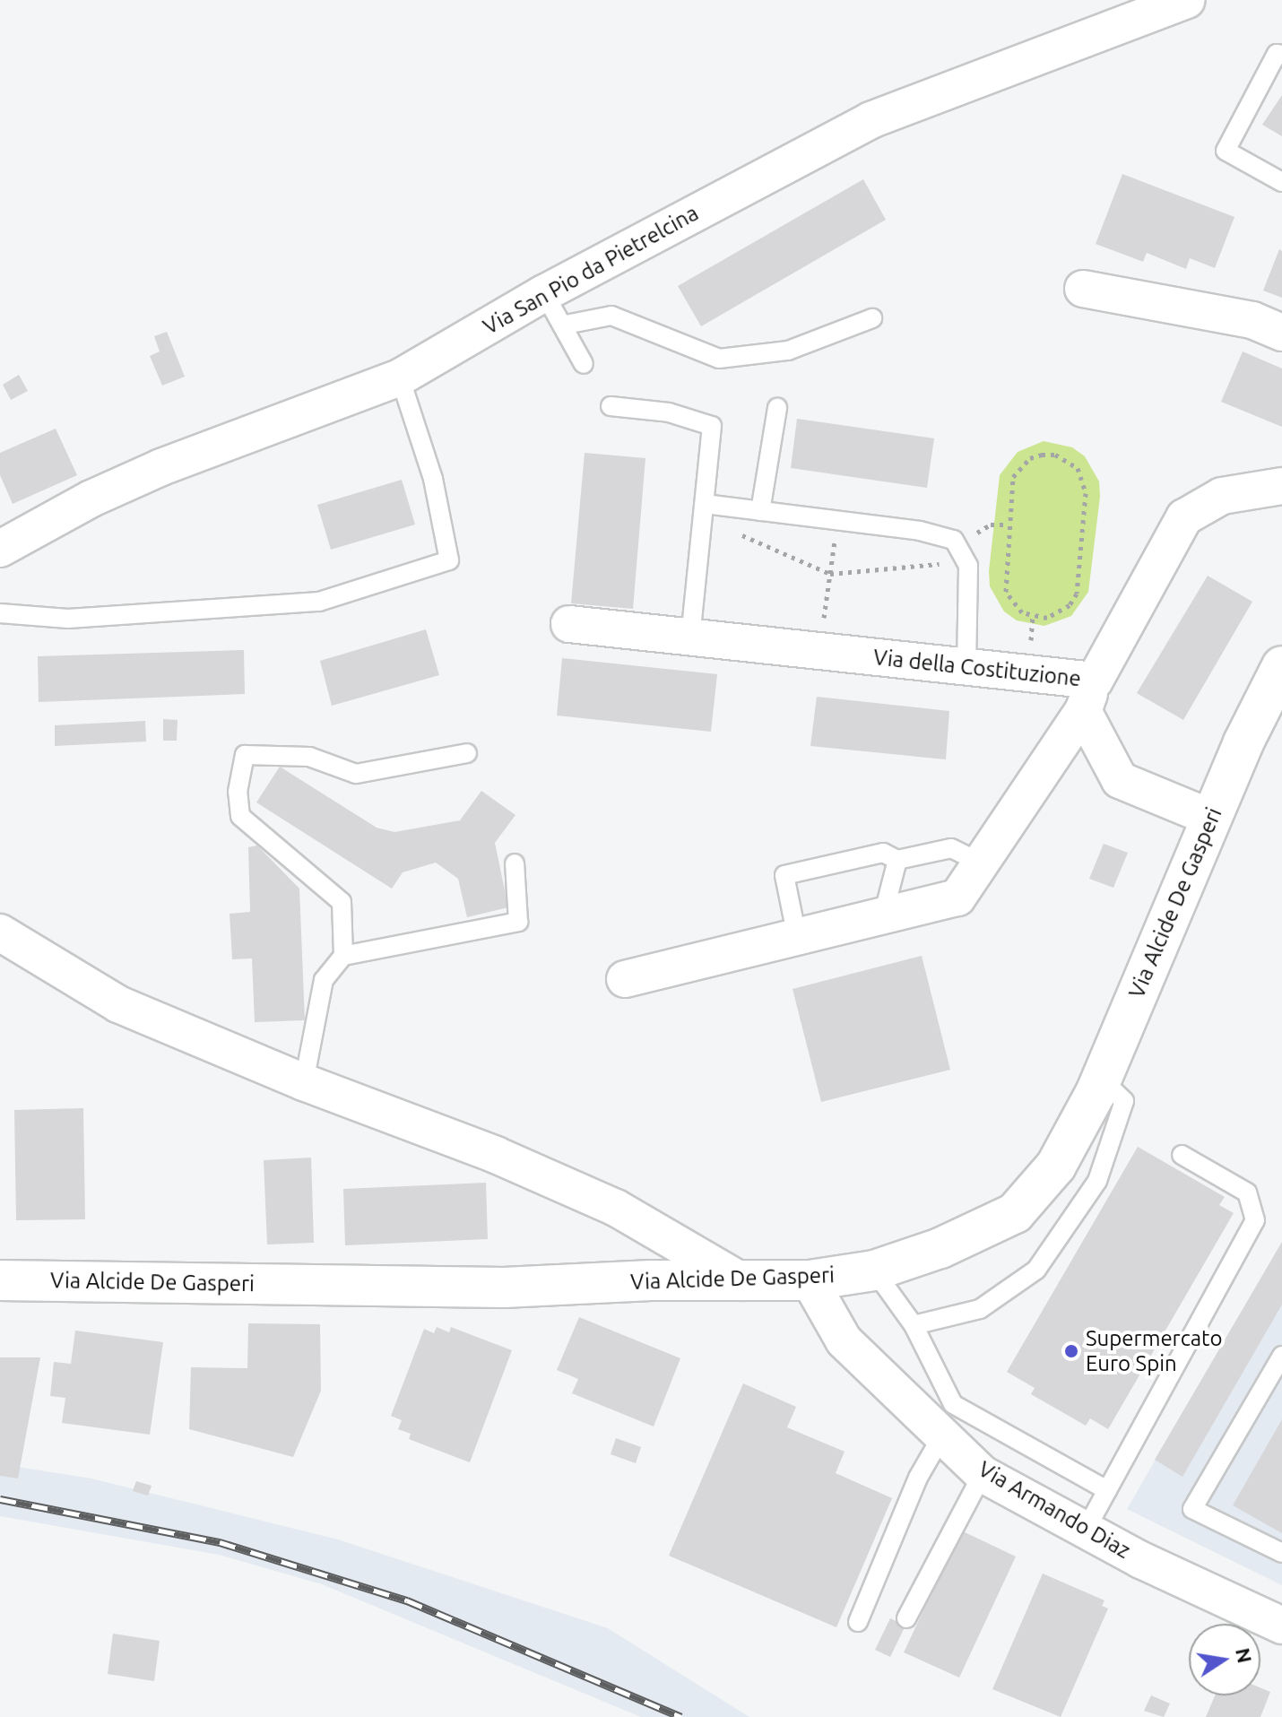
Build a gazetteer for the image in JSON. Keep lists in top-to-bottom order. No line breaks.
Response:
{"streets":{"main road":["Via Alcide De Gasperi"],"street":["Via San Pio da Pietrelcina","Via della Costituzione","Via Armando Diaz"]},"crossings":[["Via Alcide De Gasperi","Via Armando Diaz"]],"places":["Supermercato Euro Spin"],"north":"right"}
